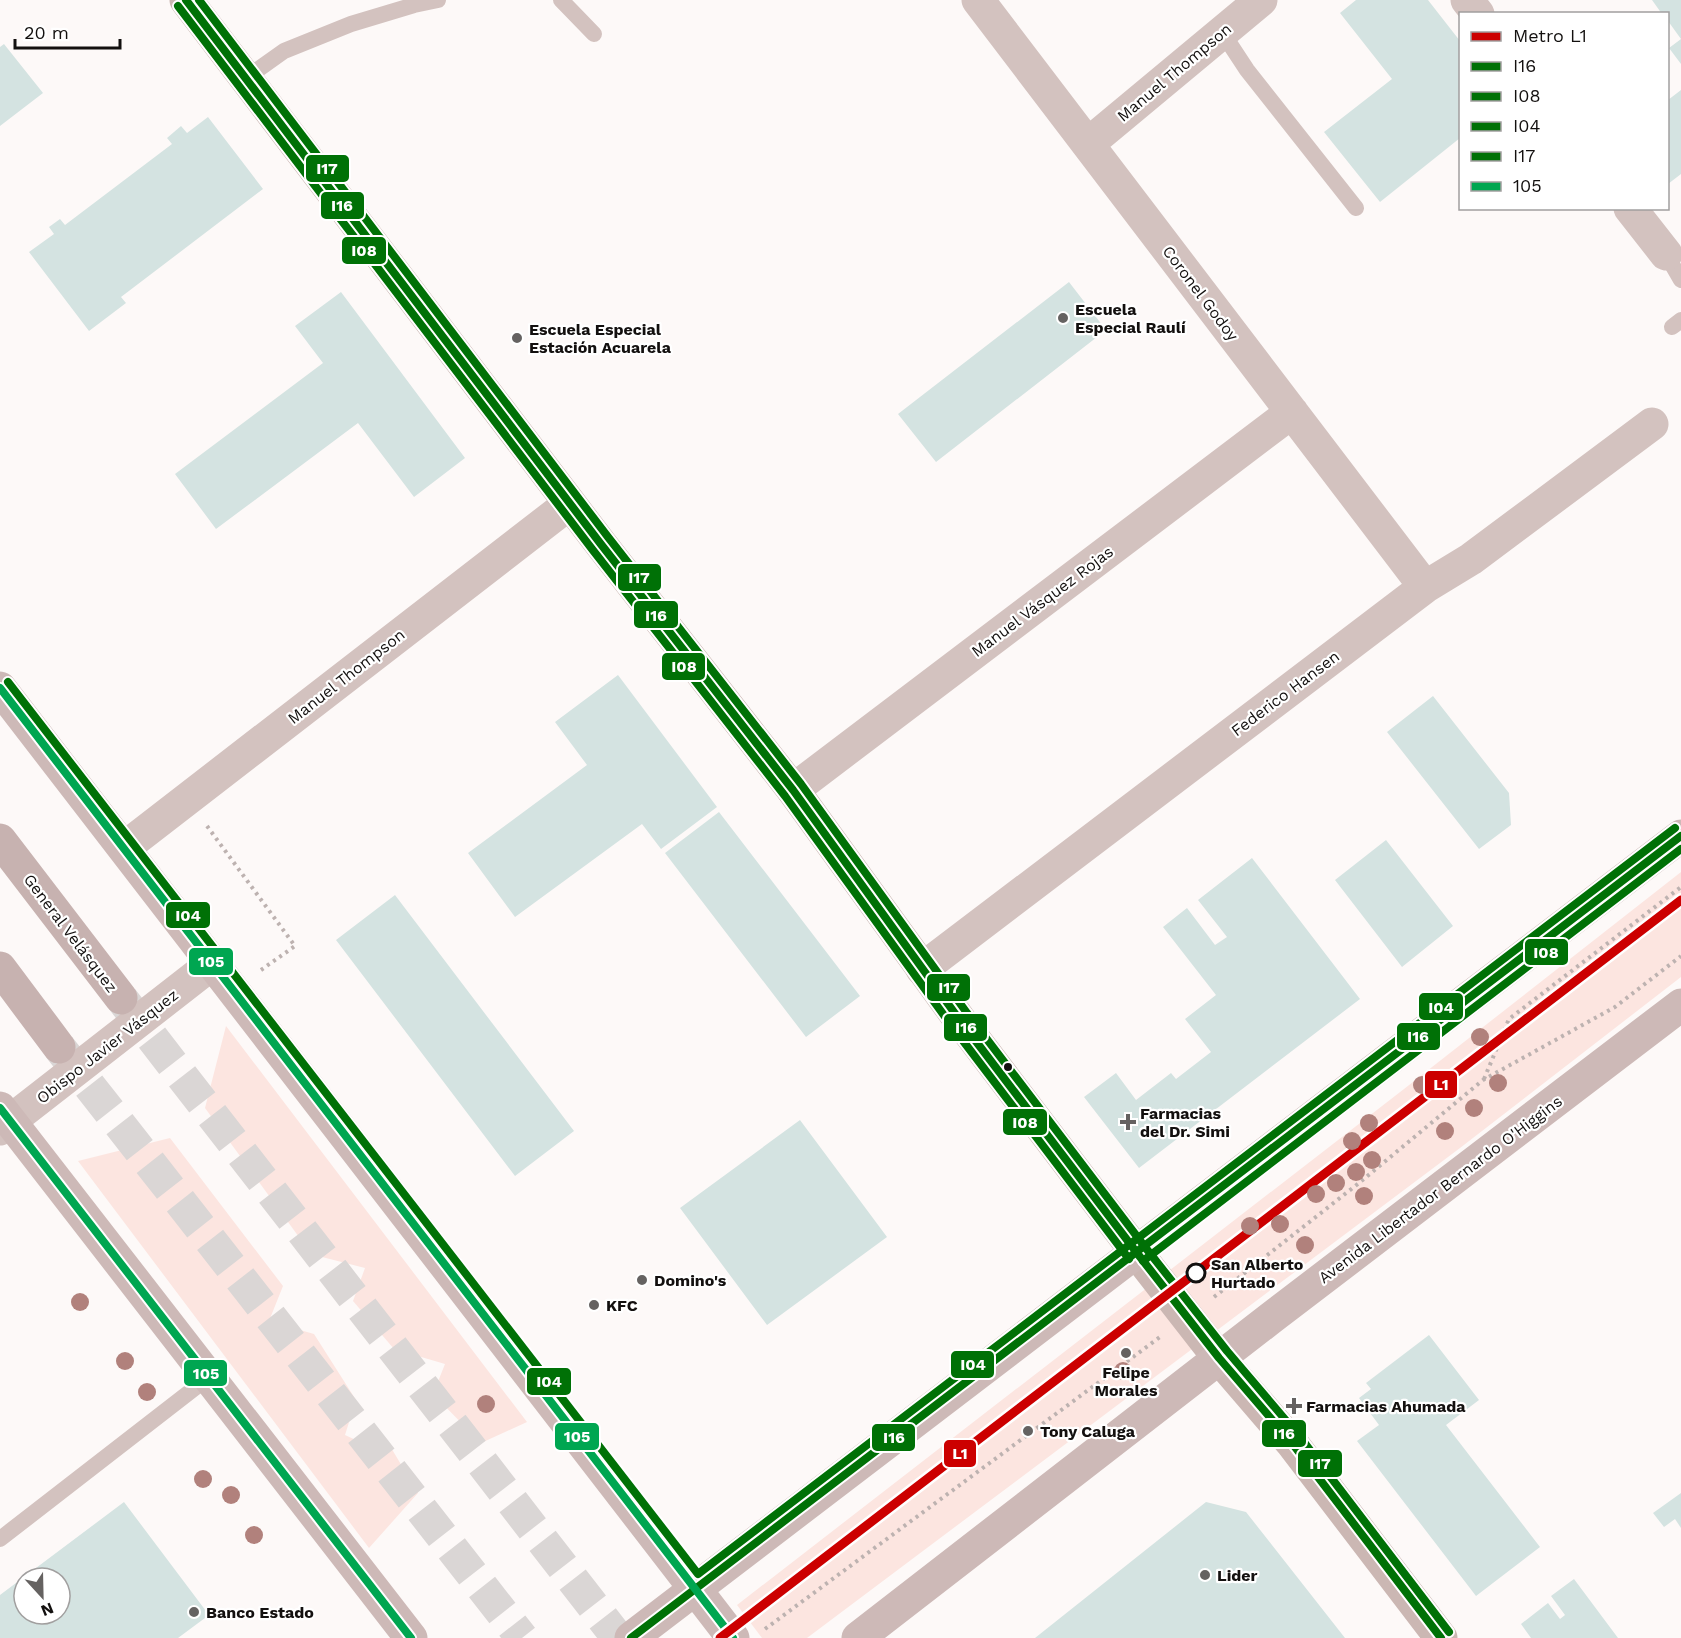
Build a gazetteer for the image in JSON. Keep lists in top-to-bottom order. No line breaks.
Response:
{"streets":{"highway":["General Velásquez"],"main road":["Avenida Libertador Bernardo O'Higgins"],"street":["Manuel Thompson","Coronel Godoy","Manuel Vásquez Rojas","Federico Hansen","Obispo Javier Vásquez"]},"crossings":[["Manuel Thompson","Coronel Godoy"],["Coronel Godoy","Manuel Vásquez Rojas"],["Coronel Godoy","Federico Hansen"]],"places":{"other":["Escuela Especial Raulí","Escuela Especial Estación Acuarela","San Alberto Hurtado","Domino's","KFC","Felipe Morales","Tony Caluga","Lider","Banco Estado"],"health":["Farmacias del Dr. Simi","Farmacias Ahumada"]},"lines":["transit line I16","transit line I17","transit line I08","transit line I04","transit line 105","metro line L1"],"legend":["Metro L1","I16","I08","I04","I17","105"],"scale_bar":"20 m","north":"bottom"}
